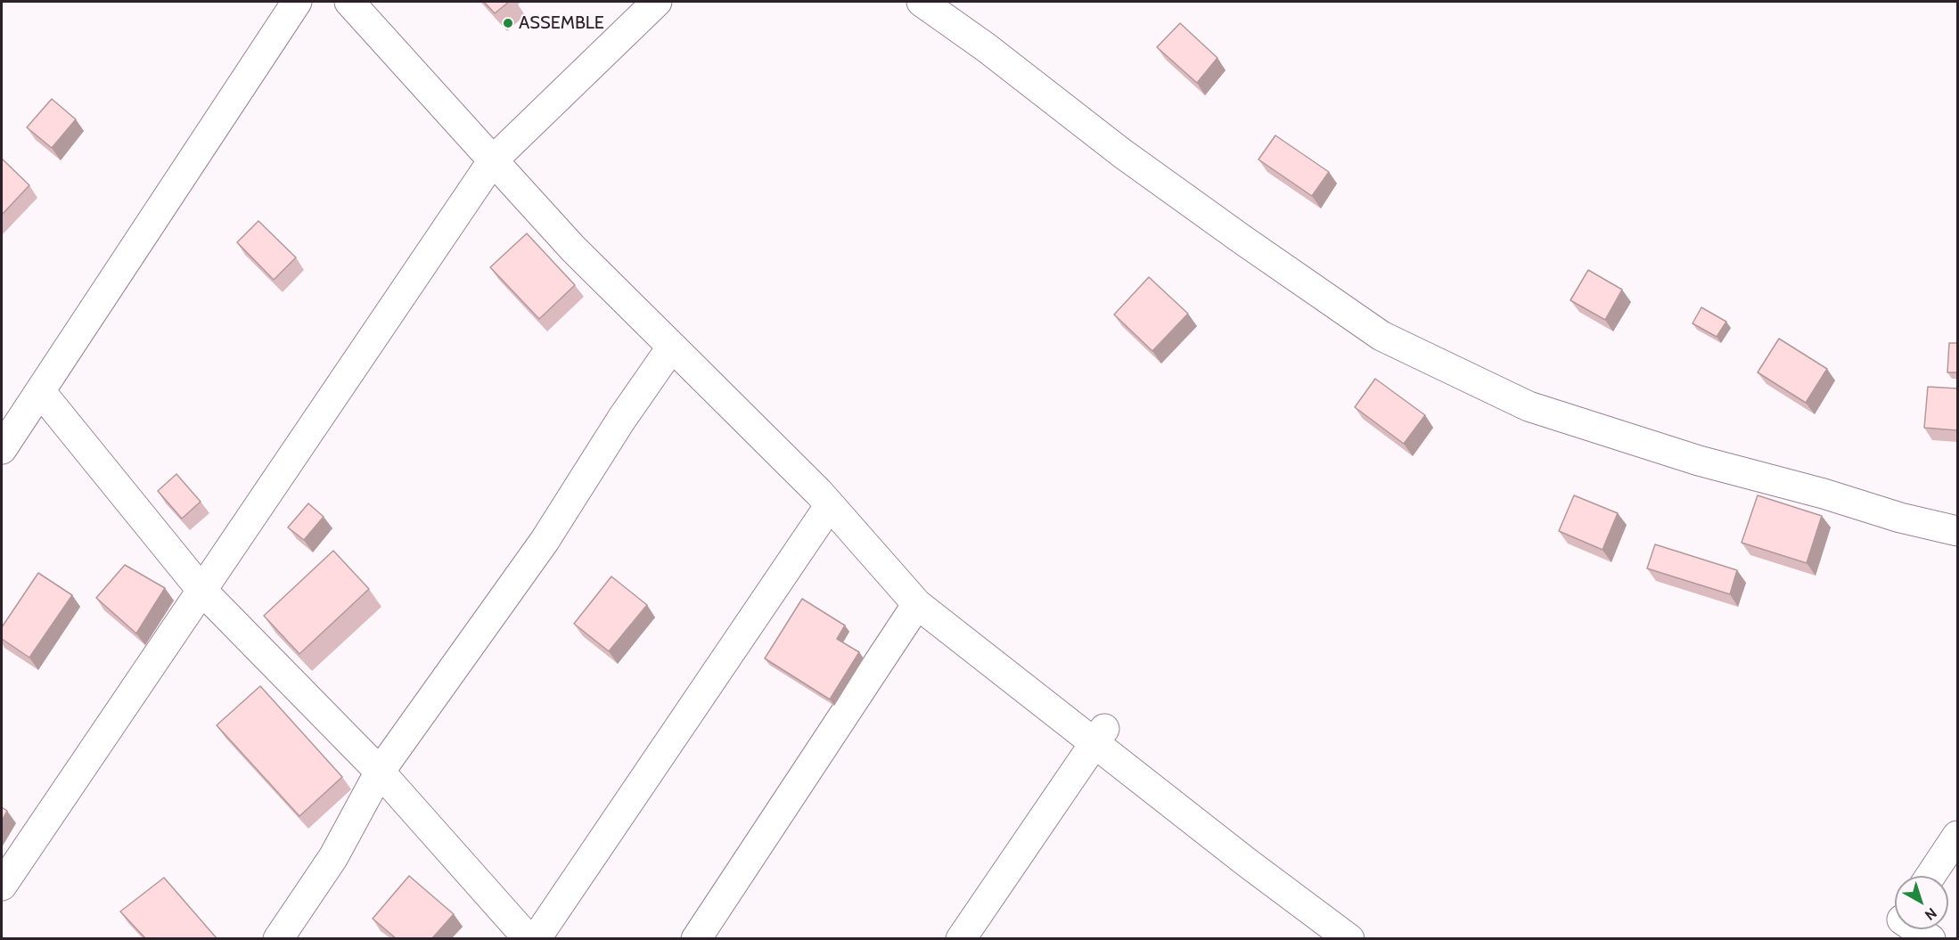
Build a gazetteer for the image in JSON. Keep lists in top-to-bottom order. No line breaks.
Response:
{"places":["ASSEMBLE"],"north":"bottom right"}
